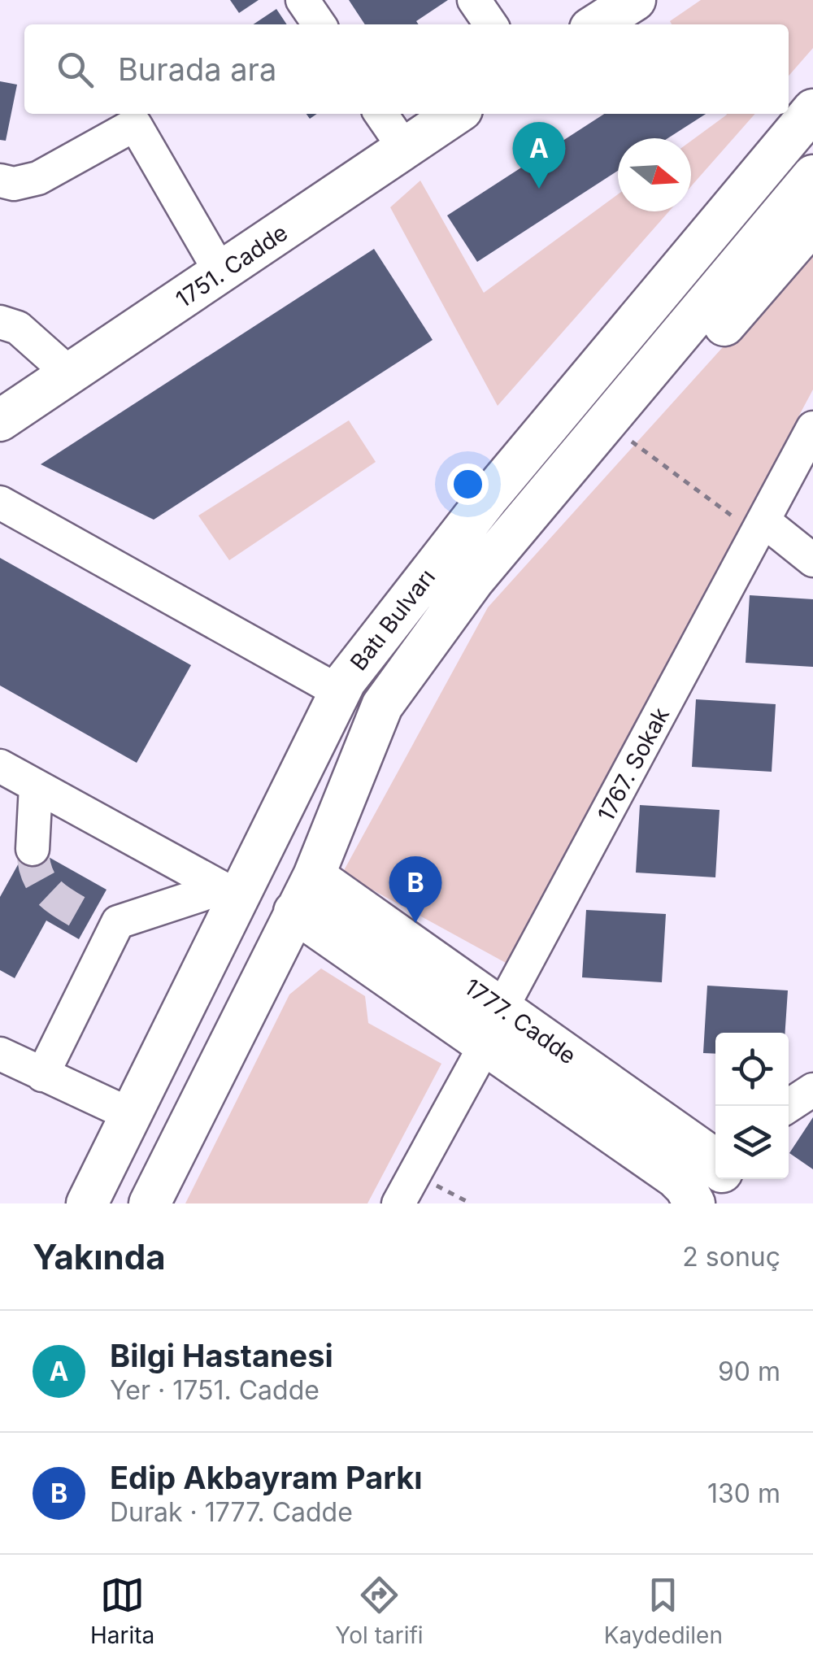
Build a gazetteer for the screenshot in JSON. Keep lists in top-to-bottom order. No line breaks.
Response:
{"streets":{"main road":["1751. Cadde","Batı Bulvarı","1777. Cadde"],"street":["1767. Sokak"]},"crossings":[["Batı Bulvarı","1777. Cadde"],["1767. Sokak","1777. Cadde"]],"north":"right","page":{"search":"Burada ara","pins":["A","B"],"heading":["Yakında","2 sonuç"],"list":[{"mark":"A","name":"Bilgi Hastanesi","note":"Yer · 1751. Cadde","value":"90 m"},{"mark":"B","name":"Edip Akbayram Parkı","note":"Durak · 1777. Cadde","value":"130 m"}],"nav":["Harita","Yol tarifi","Kaydedilen"]}}
